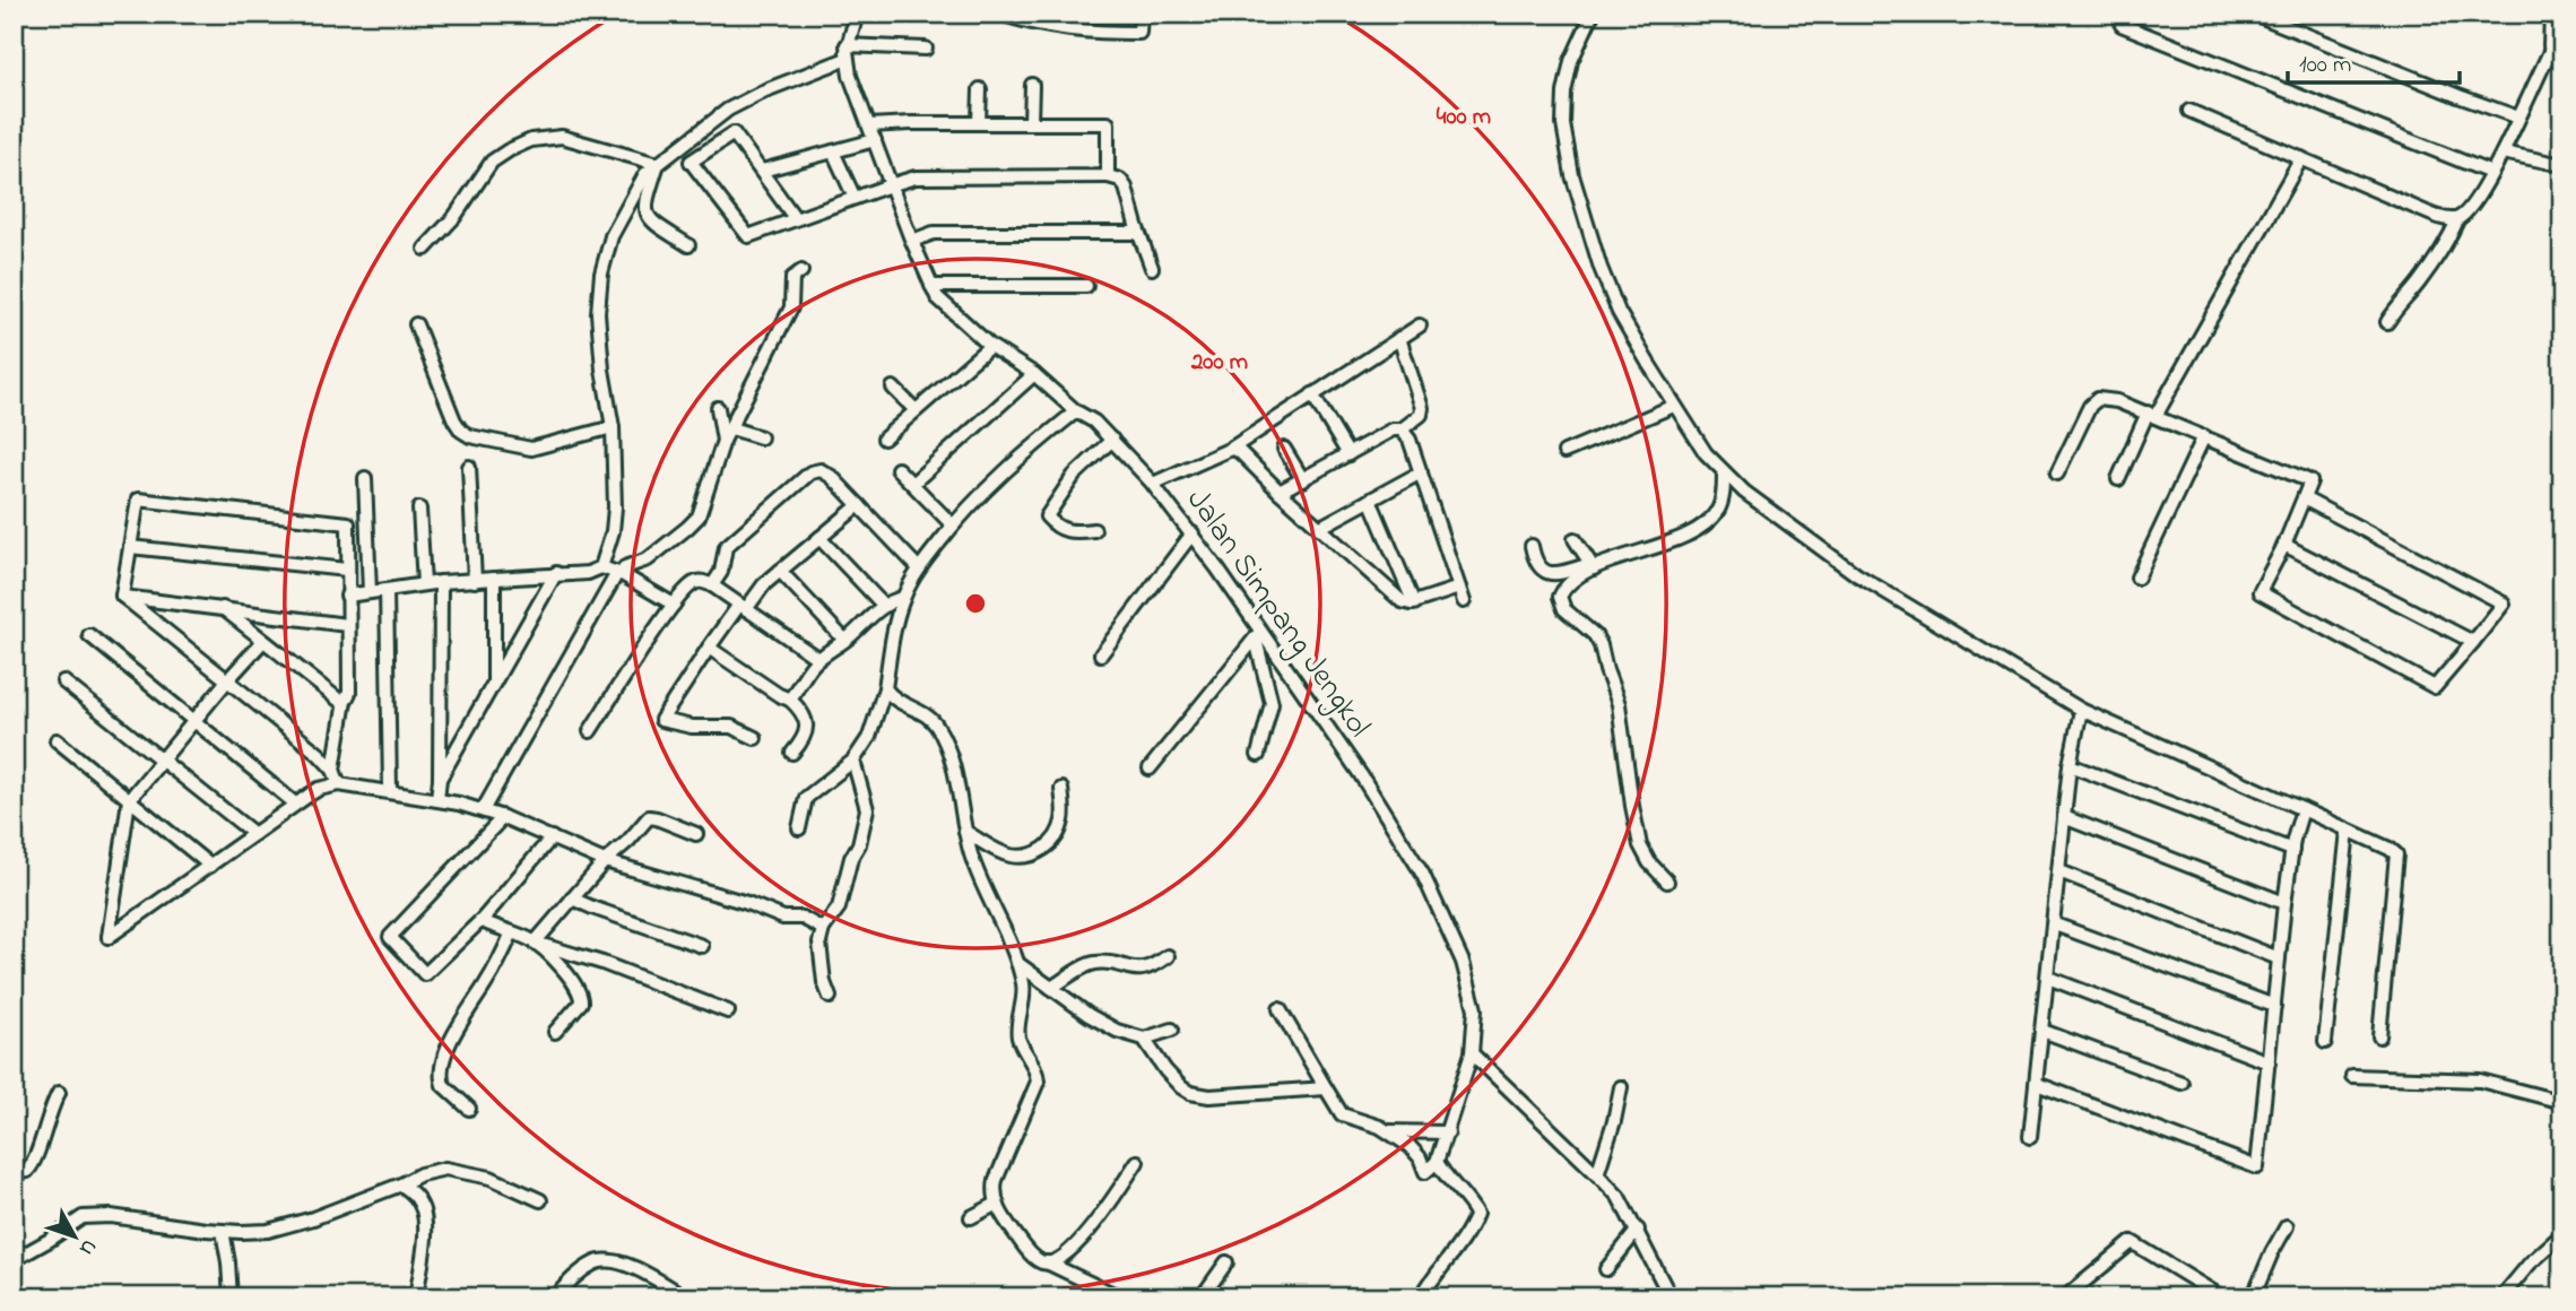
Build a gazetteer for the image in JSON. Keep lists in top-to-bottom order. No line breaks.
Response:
{"streets":{"street":["Jalan Simpang Jengkol"]},"scale_bar":"100 m","north":"bottom right","rings":["400 m","200 m"]}
